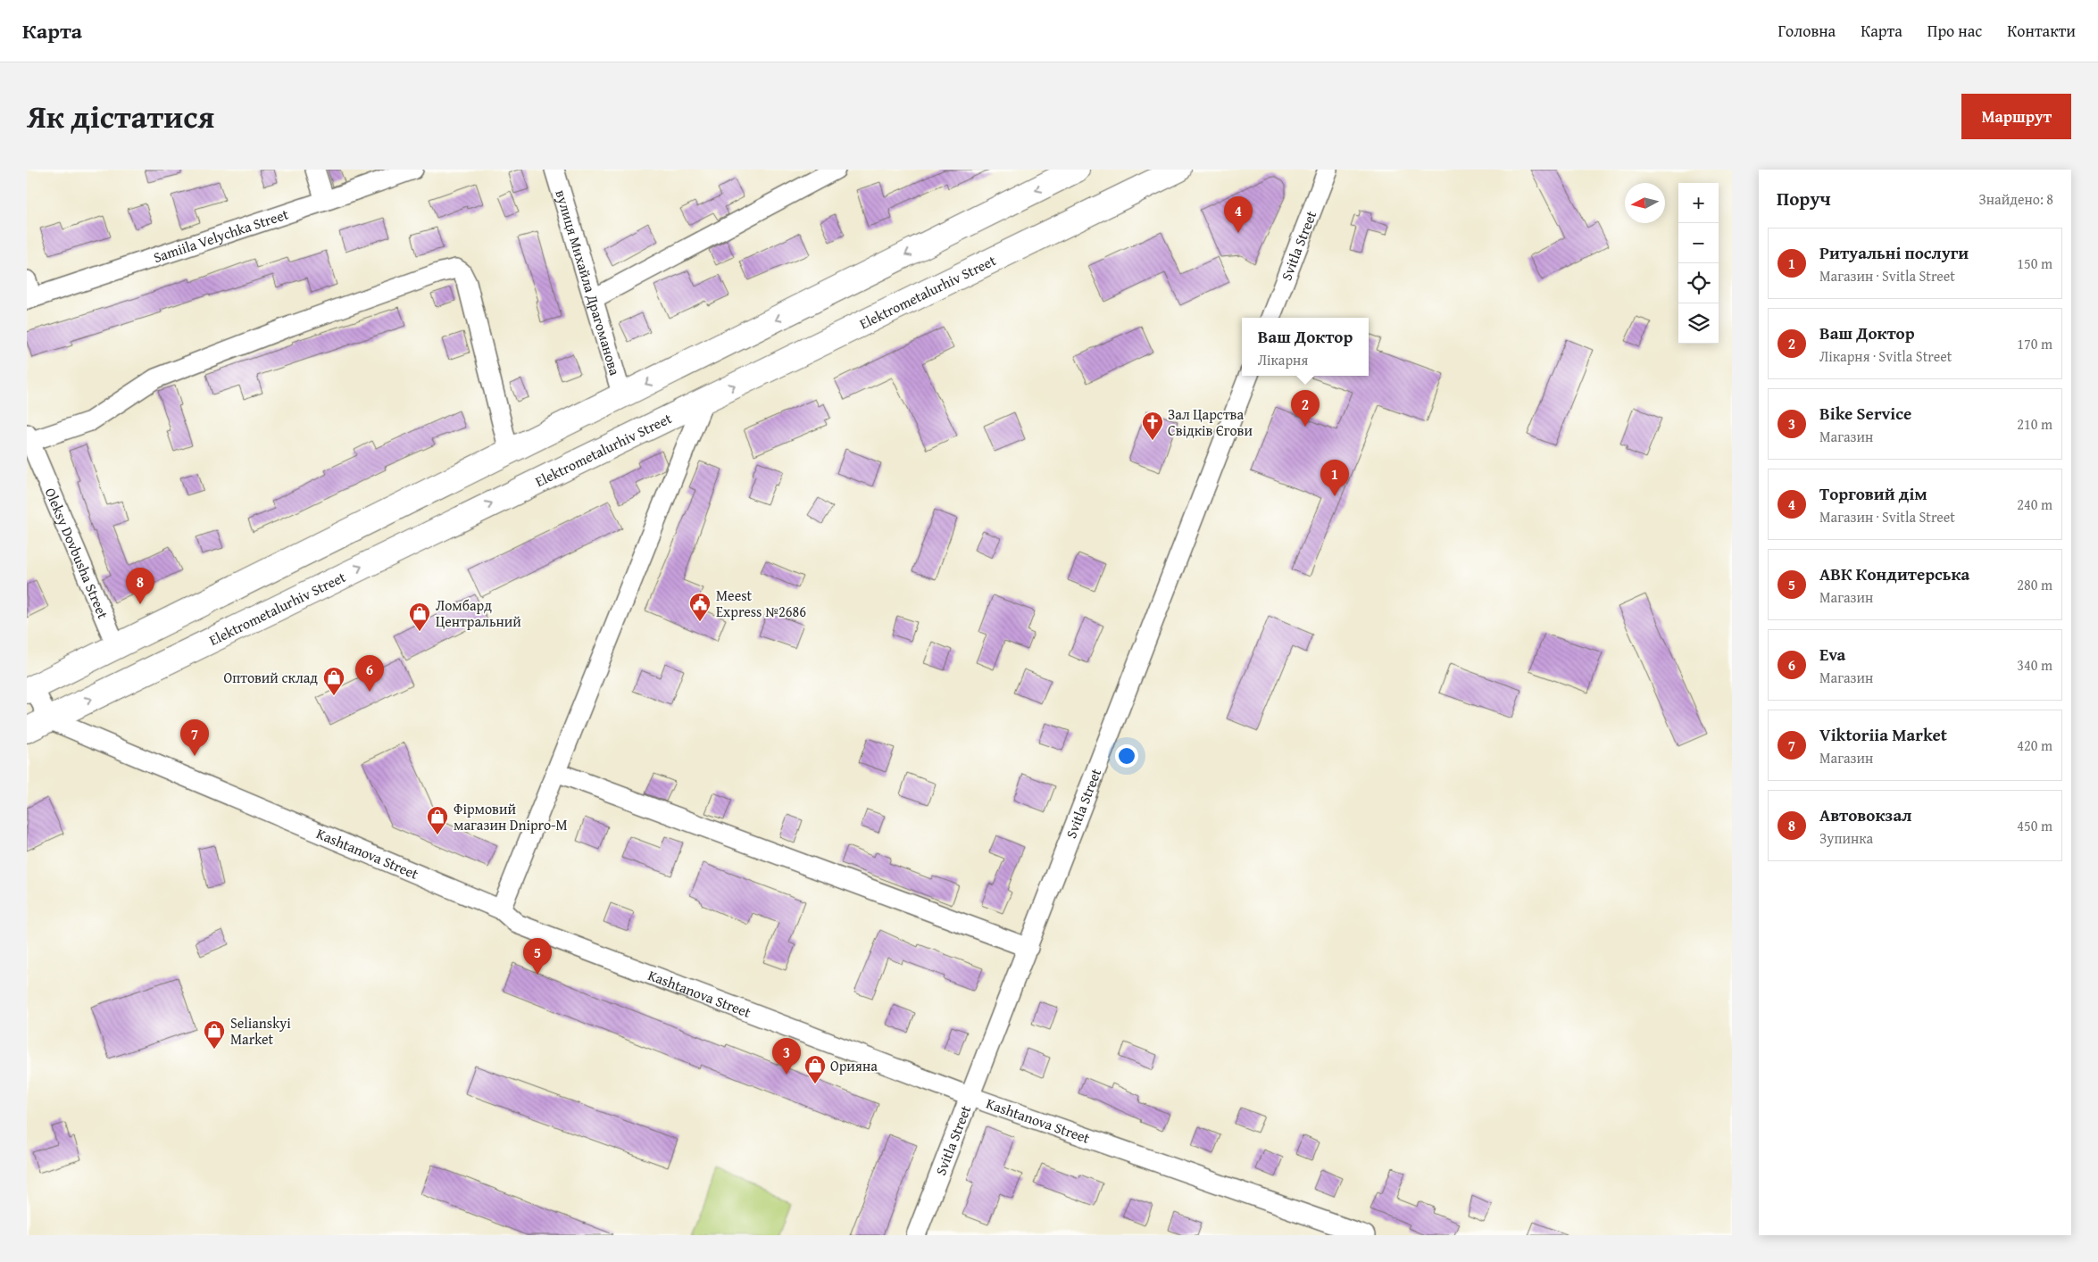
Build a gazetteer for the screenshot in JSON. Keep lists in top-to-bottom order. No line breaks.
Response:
{"streets":{"main road":["Elektrometalurhiv Street"],"street":["Samiila Velychka Street","Svitla Street","вулиця Михайла Драгоманова","Oleksy Dovbusha Street","Kashtanova Street"]},"crossings":[["Svitla Street","Kashtanova Street"],["Elektrometalurhiv Street","Kashtanova Street"]],"places":{"church":["Зал Царства Свідків Єгови"],"public building":["Meest Express №2686"],"shop":["Ломбард Центральний","Оптовий склад","Фірмовий магазин Dnipro-M","Selianskyi Market","Орияна"]},"north":"left","page":{"header":"Карта","nav":["Головна","Карта","Про нас","Контакти"],"title":"Як дістатися","buttons":"Маршрут","heading":["Поруч","Знайдено: 8"],"map_buttons":["+","−"],"pins":["4","2","1","8","6","7","5","3"],"list":[{"mark":"1","name":"Ритуальні послуги","note":"Магазин · Svitla Street","value":"150 m"},{"mark":"2","name":"Ваш Доктор","note":"Лікарня · Svitla Street","value":"170 m"},{"mark":"3","name":"Bike Service","note":"Магазин","value":"210 m"},{"mark":"4","name":"Торговий дім","note":"Магазин · Svitla Street","value":"240 m"},{"mark":"5","name":"АВК Кондитерська","note":"Магазин","value":"280 m"},{"mark":"6","name":"Eva","note":"Магазин","value":"340 m"},{"mark":"7","name":"Viktoriia Market","note":"Магазин","value":"420 m"},{"mark":"8","name":"Автовокзал","note":"Зупинка","value":"450 m"}],"popup":["Ваш Доктор","Лікарня"]}}
